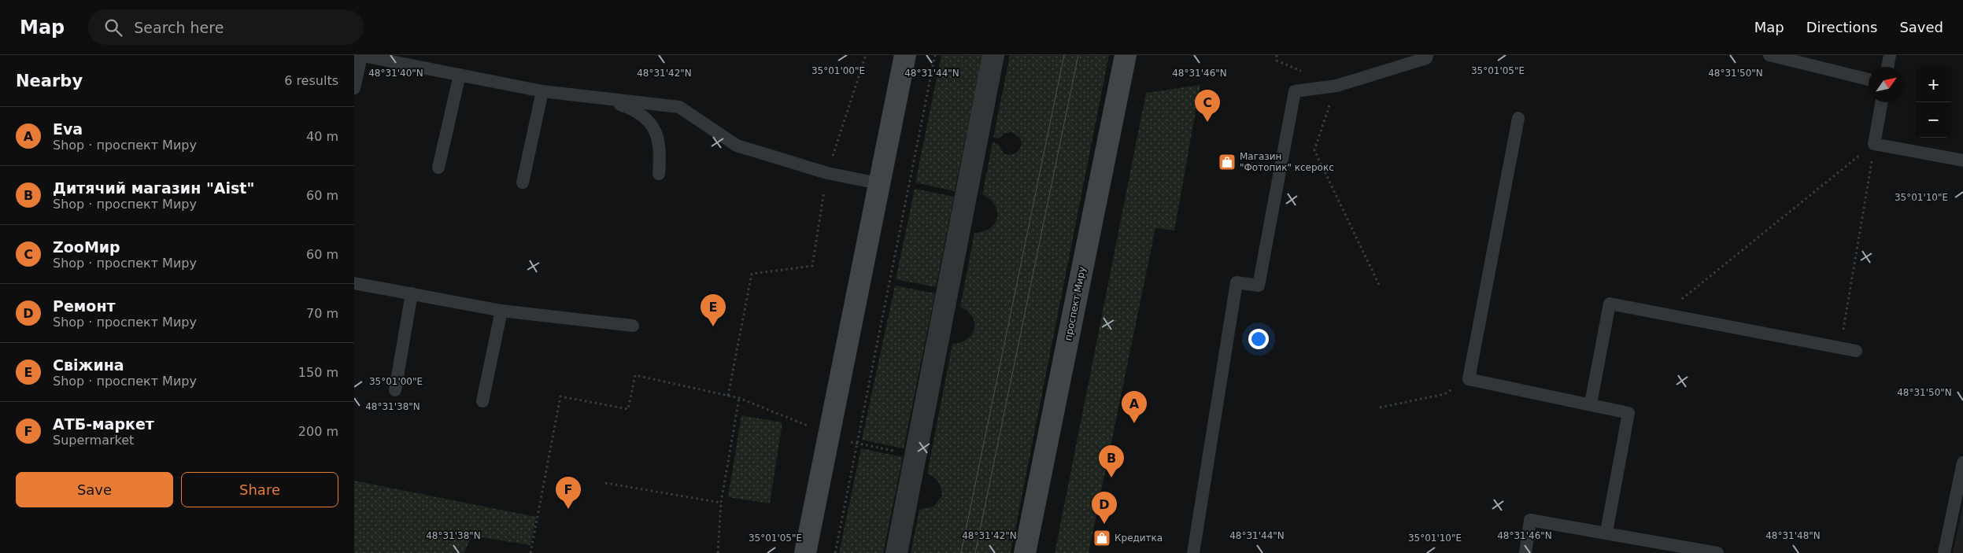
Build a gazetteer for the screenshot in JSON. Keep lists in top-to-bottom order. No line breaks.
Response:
{"streets":{"street":["проспект Миру"]},"places":{"shop":["Магазин \"Фотопик\" ксерокс","Кредитка"]},"north":"top right","page":{"header":"Map","search":"Search here","nav":["Map","Directions","Saved"],"heading":["Nearby","6 results"],"map_buttons":["+","−"],"pins":["C","E","A","B","F","D"],"list":[{"mark":"A","name":"Eva","note":"Shop · проспект Миру","value":"40 m"},{"mark":"B","name":"Дитячий магазин \"Aist\"","note":"Shop · проспект Миру","value":"60 m"},{"mark":"C","name":"ZooМир","note":"Shop · проспект Миру","value":"60 m"},{"mark":"D","name":"Ремонт","note":"Shop · проспект Миру","value":"70 m"},{"mark":"E","name":"Свіжина","note":"Shop · проспект Миру","value":"150 m"},{"mark":"F","name":"АТБ-маркет","note":"Supermarket","value":"200 m"}],"buttons":["Save","Share"]},"coordinates":["35°01'00\"E","35°01'05\"E","48°31'40\"N","48°31'42\"N","48°31'44\"N","48°31'46\"N","48°31'50\"N","35°01'10\"E","48°31'38\"N","48°31'48\"N"]}
